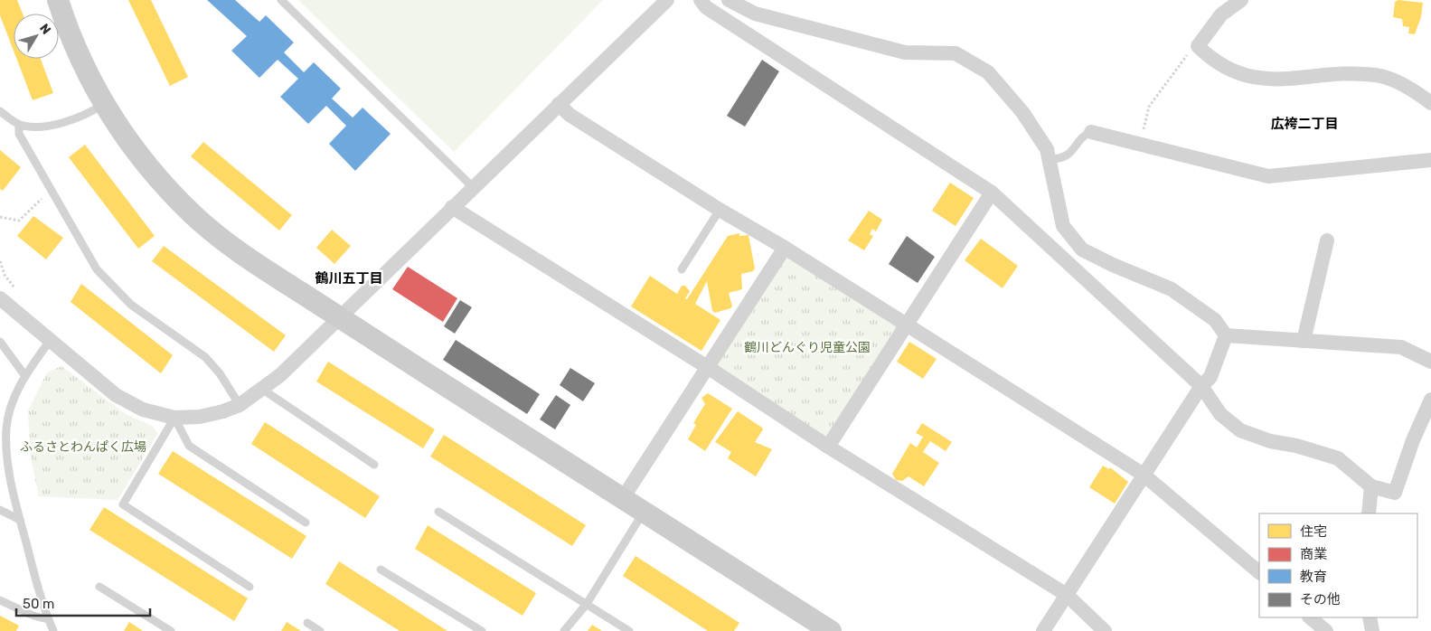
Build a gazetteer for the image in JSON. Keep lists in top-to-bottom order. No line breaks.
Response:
{"districts":["広袴二丁目","鶴川五丁目"],"parks":["鶴川どんぐり児童公園","ふるさとわんぱく広場"],"legend":["住宅","商業","教育","その他"],"scale_bar":"50 m","north":"top right"}
